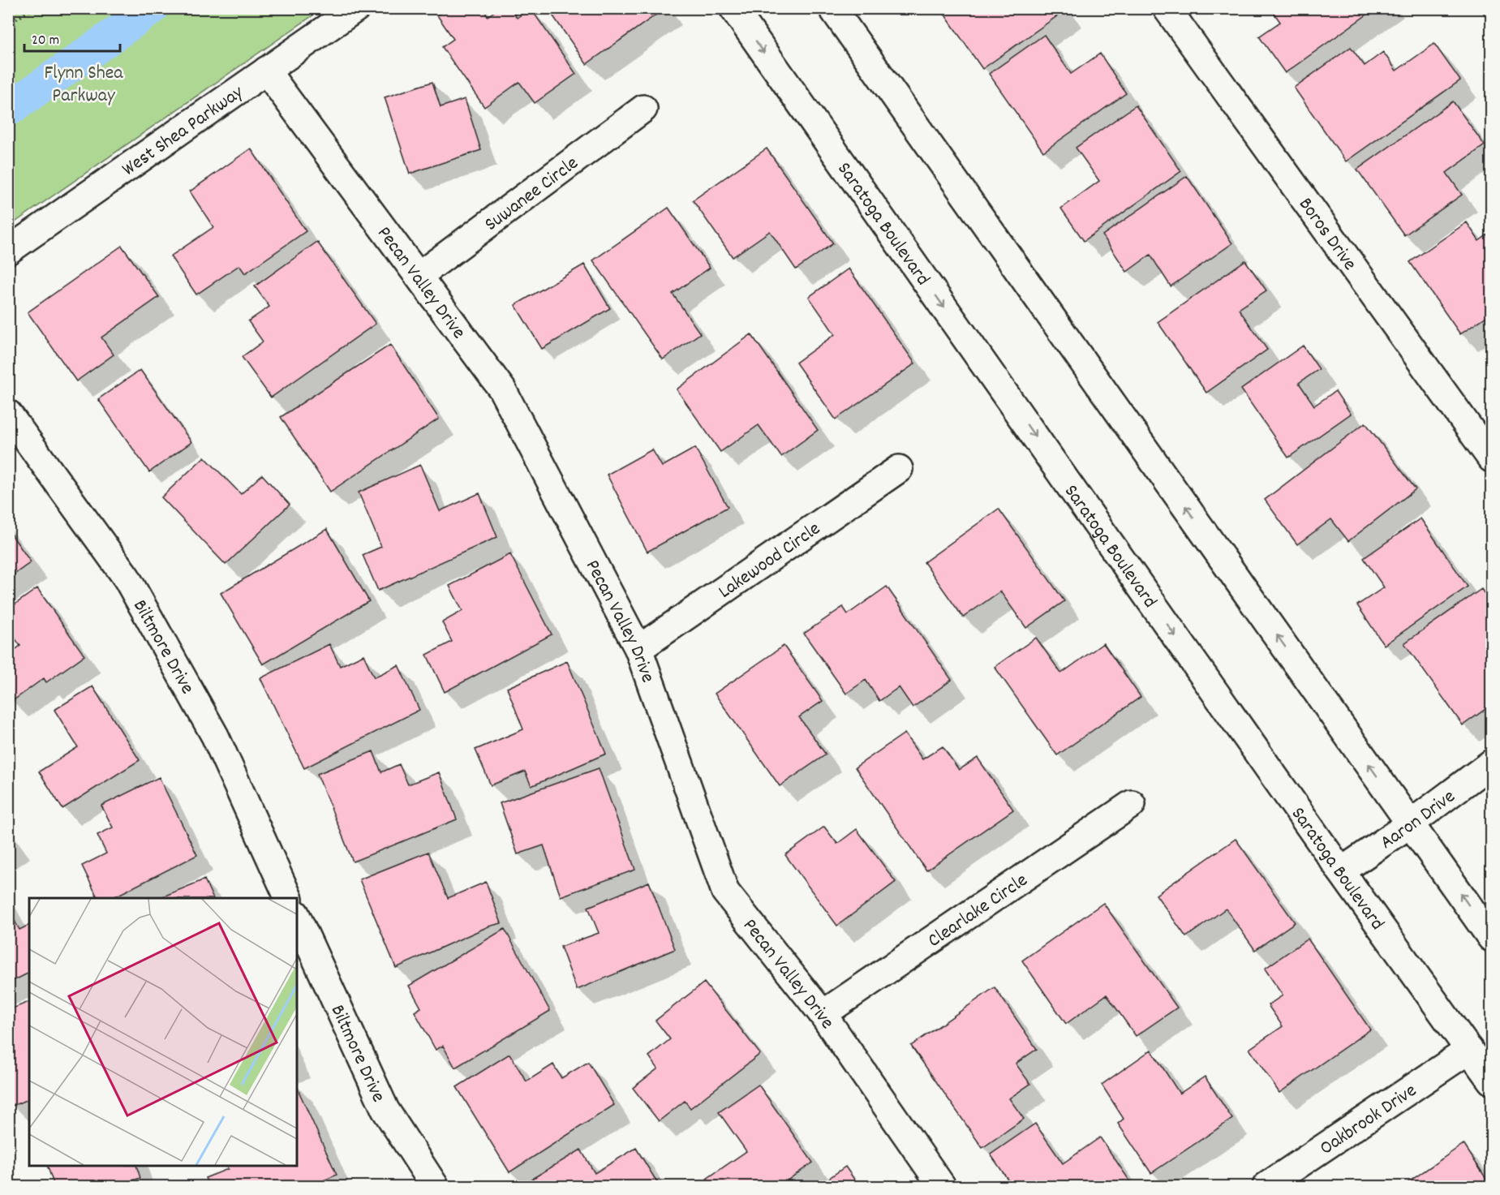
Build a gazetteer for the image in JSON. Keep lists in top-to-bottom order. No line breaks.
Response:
{"streets":{"street":["West Shea Parkway","Suwanee Circle","Saratoga Boulevard","Boros Drive","Pecan Valley Drive","Lakewood Circle","Biltmore Drive","Aaron Drive","Clearlake Circle","Oakbrook Drive"]},"crossings":[["West Shea Parkway","Pecan Valley Drive"],["Suwanee Circle","Pecan Valley Drive"],["Saratoga Boulevard","Aaron Drive"],["Saratoga Boulevard","Oakbrook Drive"],["Pecan Valley Drive","Lakewood Circle"],["Pecan Valley Drive","Clearlake Circle"]],"parks":["Flynn Shea Parkway"],"scale_bar":"20 m"}
